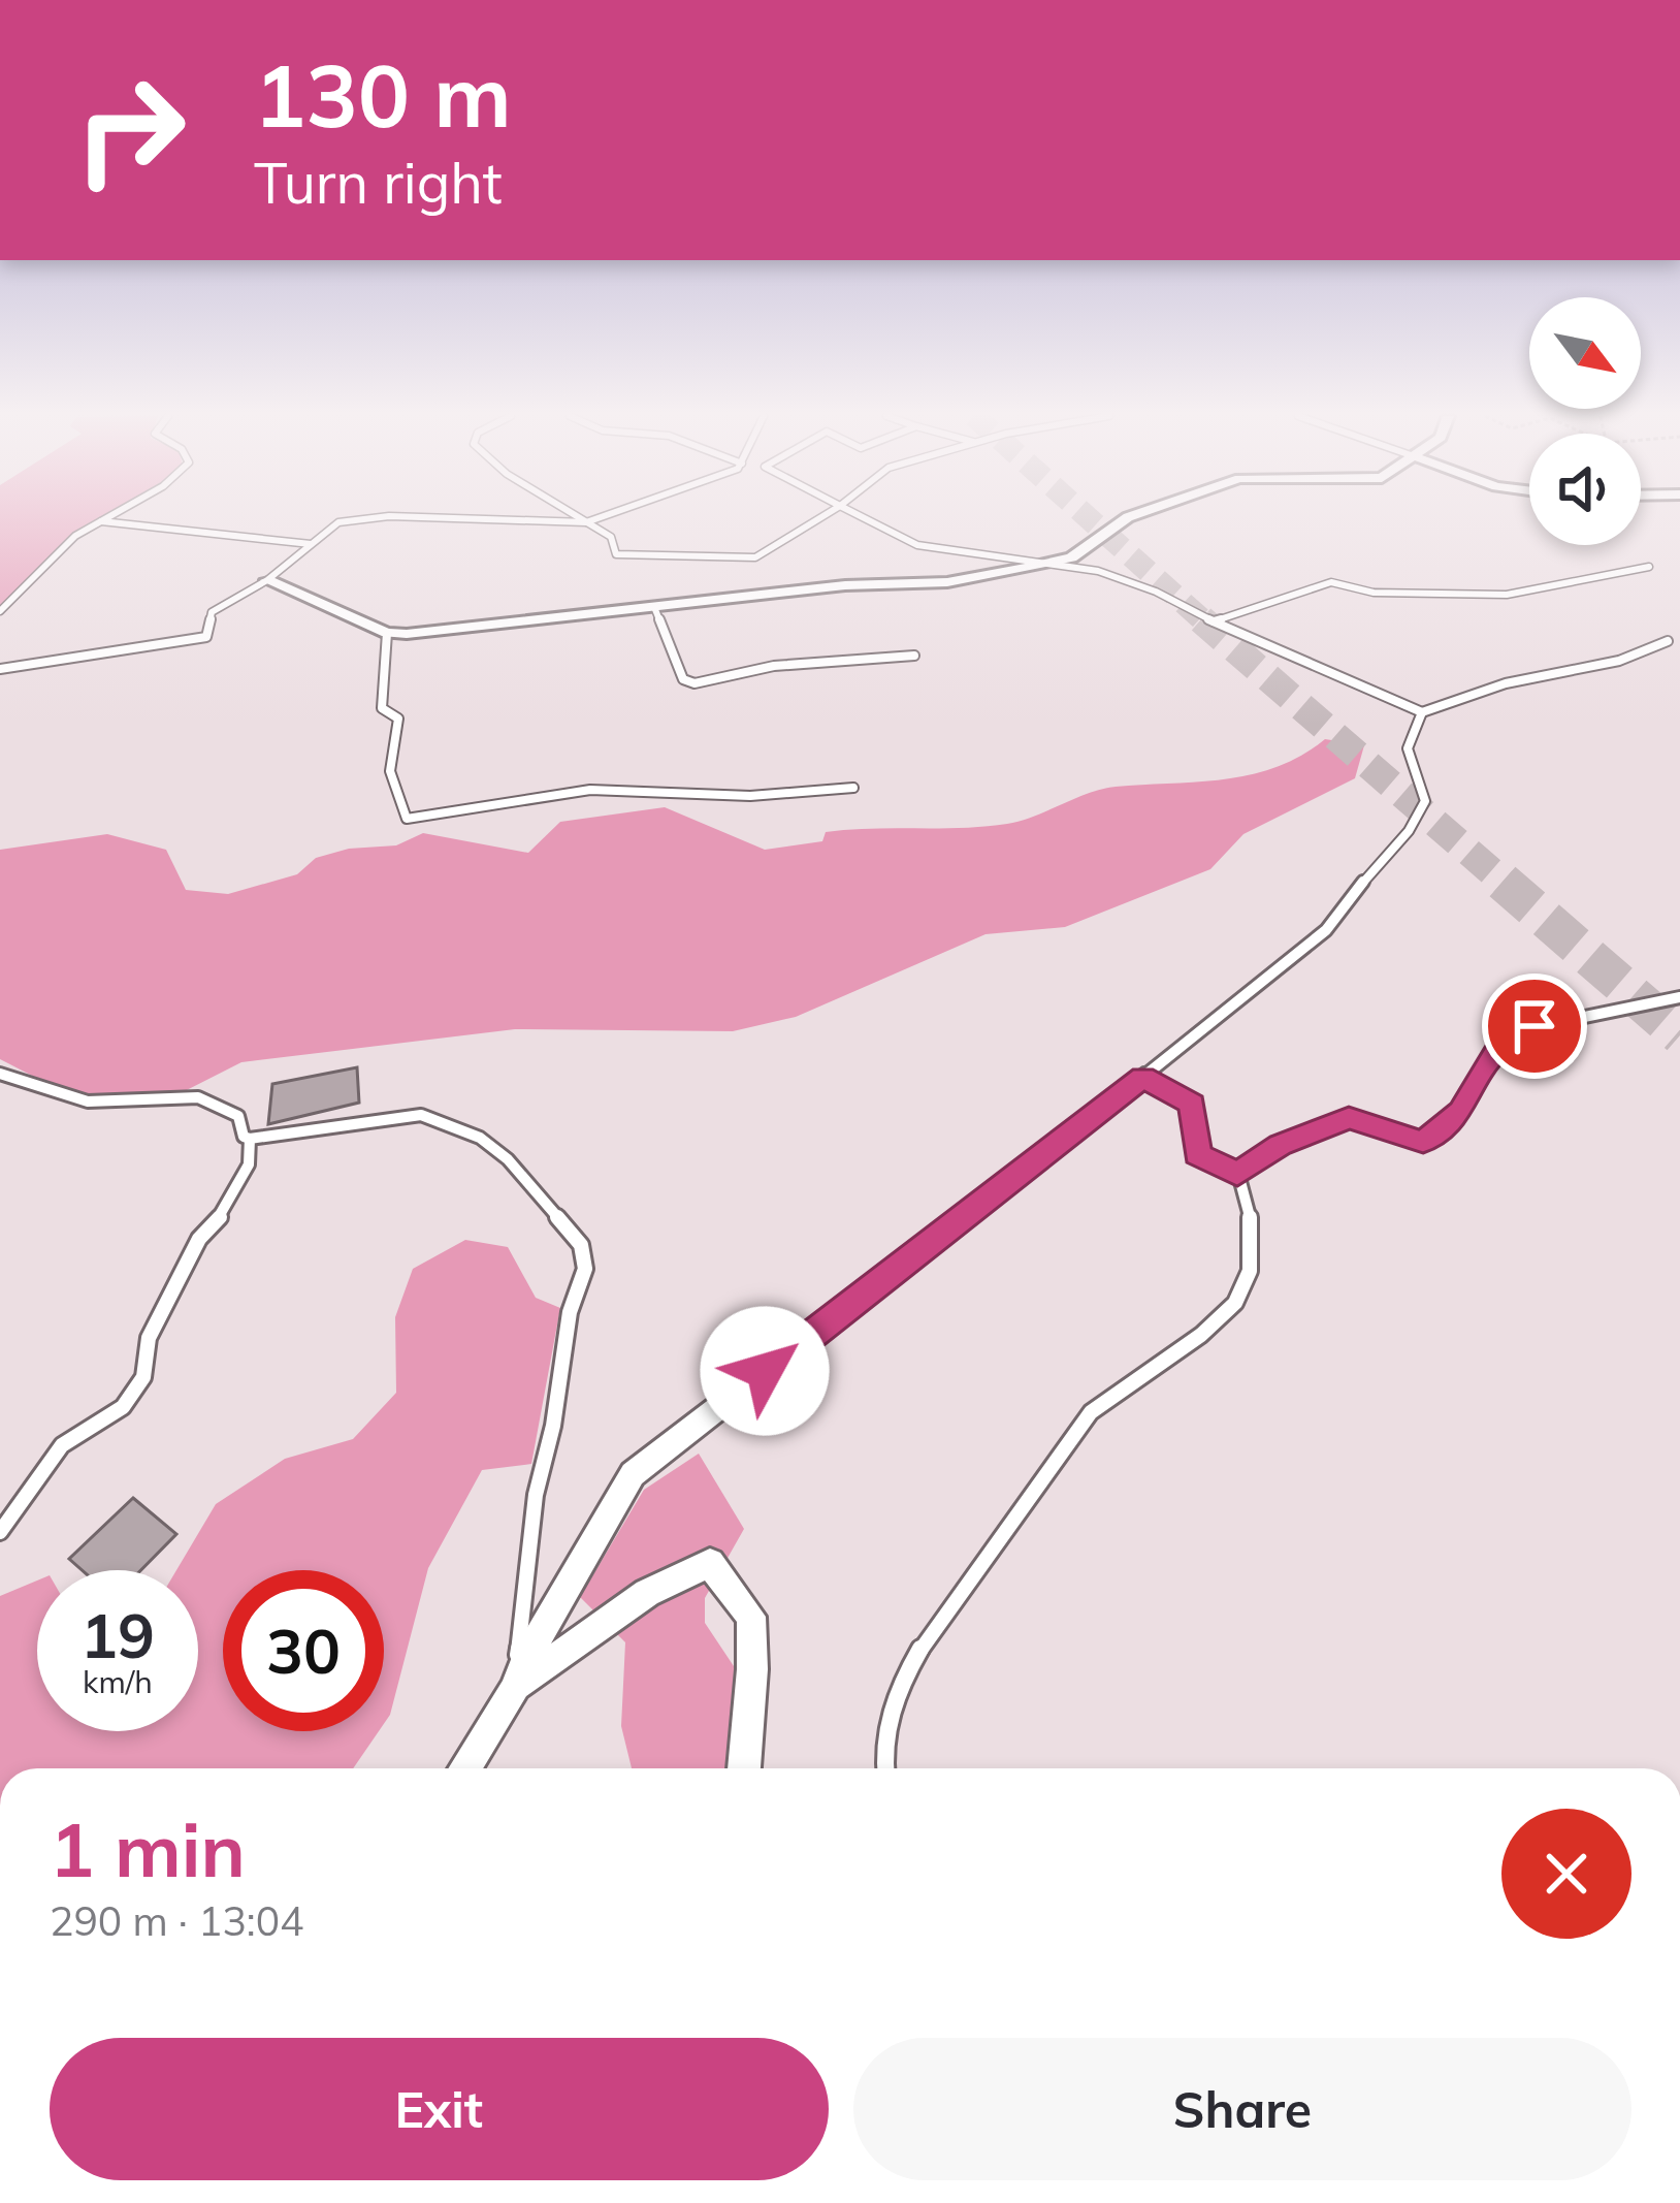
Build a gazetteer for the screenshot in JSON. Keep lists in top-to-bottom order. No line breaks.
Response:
{"north":"bottom right","page":{"turn":["130 m","Turn right"],"speed":"19 km/h","limit":"30","heading":["1 min","290 m · 13:04"],"buttons":["Exit","Share"]}}
